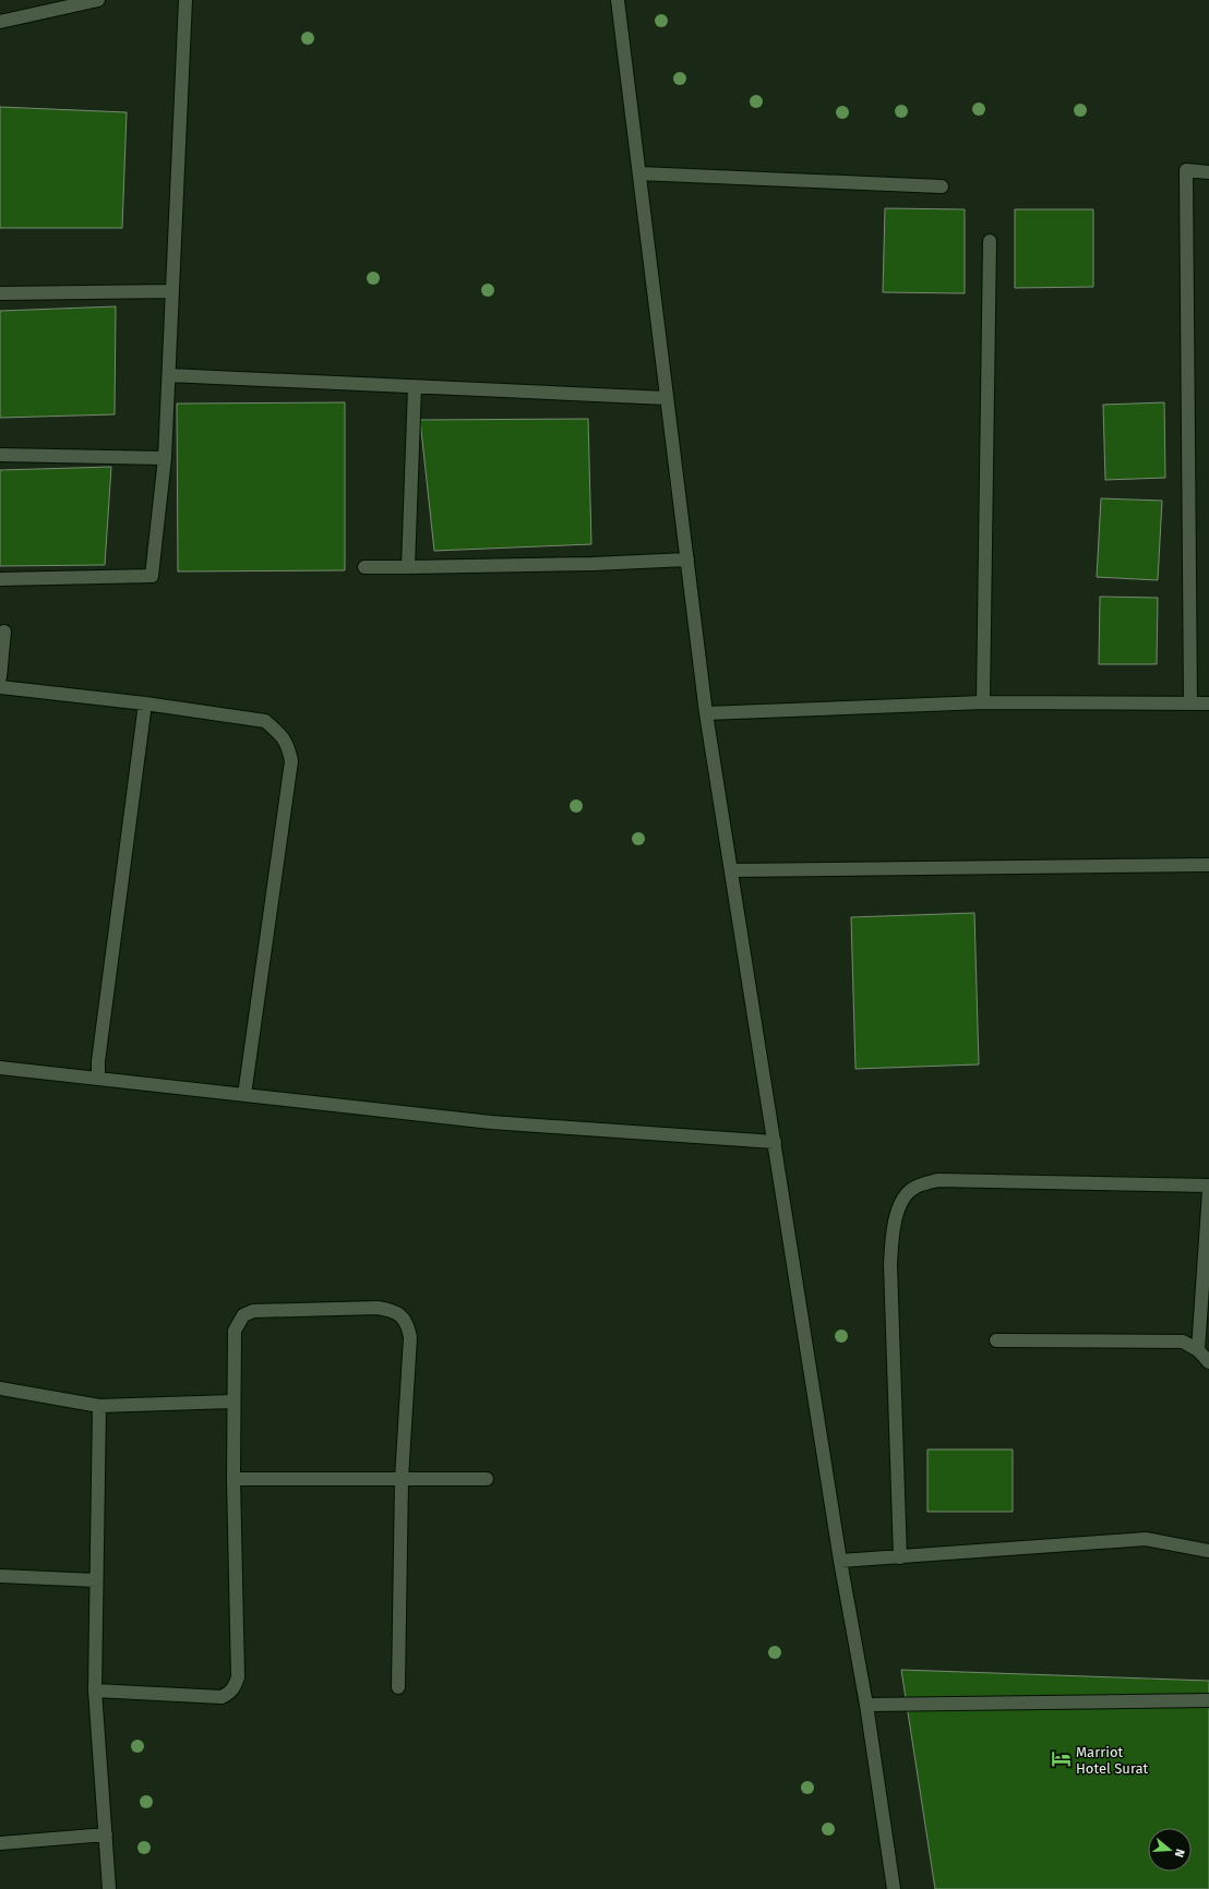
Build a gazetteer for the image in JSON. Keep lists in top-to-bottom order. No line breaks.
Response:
{"places":{"hotel":["Marriot Hotel Surat"]},"north":"right"}
